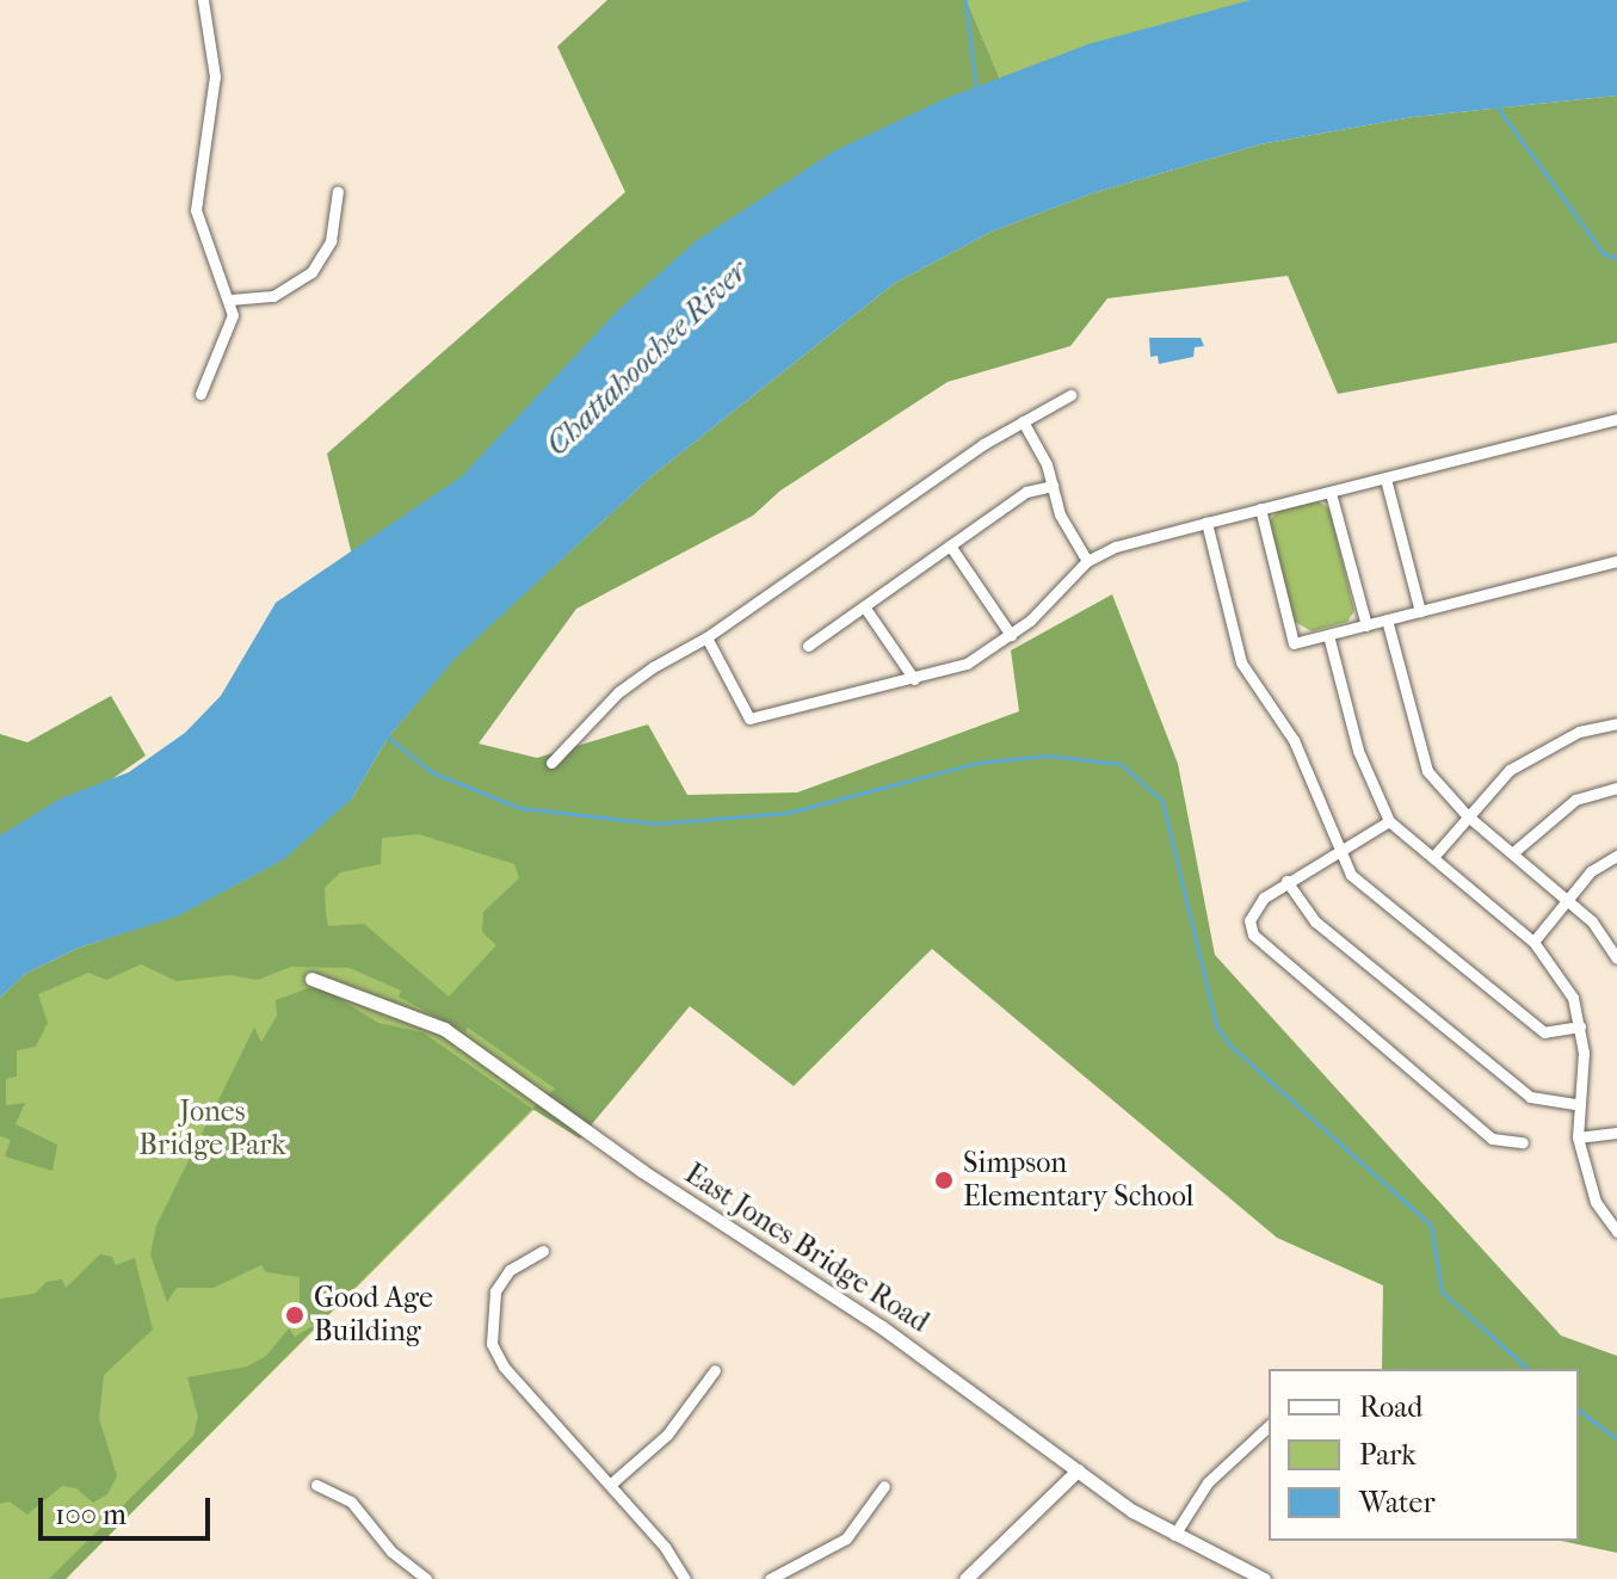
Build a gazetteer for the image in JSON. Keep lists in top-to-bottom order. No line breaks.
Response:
{"streets":{"street":["East Jones Bridge Road"]},"water":["Chattahoochee River"],"parks":["Jones Bridge Park"],"places":["Simpson Elementary School","Good Age Building"],"legend":["Road","Park","Water"],"scale_bar":"100 m"}
